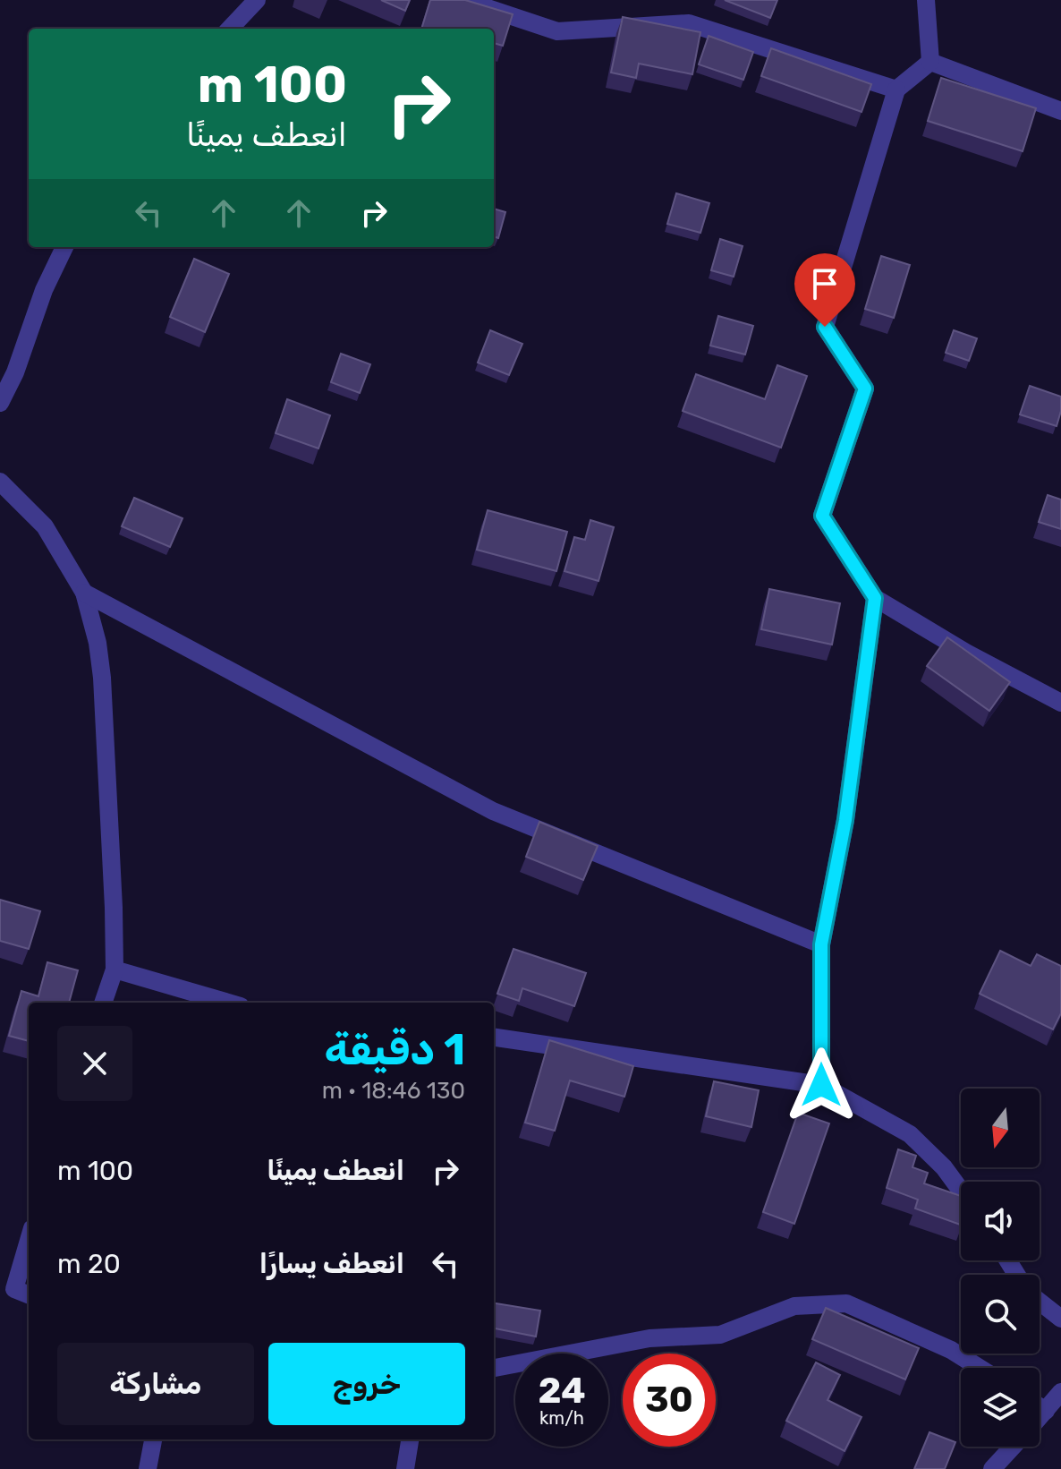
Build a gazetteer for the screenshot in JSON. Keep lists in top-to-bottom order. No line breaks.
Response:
{"north":"bottom","page":{"turn":["100 m","انعطف يمينًا"],"heading":["1 دقيقة","130 m · 18:46"],"list":[{"name":"انعطف يمينًا","value":"100 m"},{"name":"انعطف يسارًا","value":"20 m"}],"buttons":["خروج","مشاركة"],"speed":"24 km/h","limit":"30"}}
